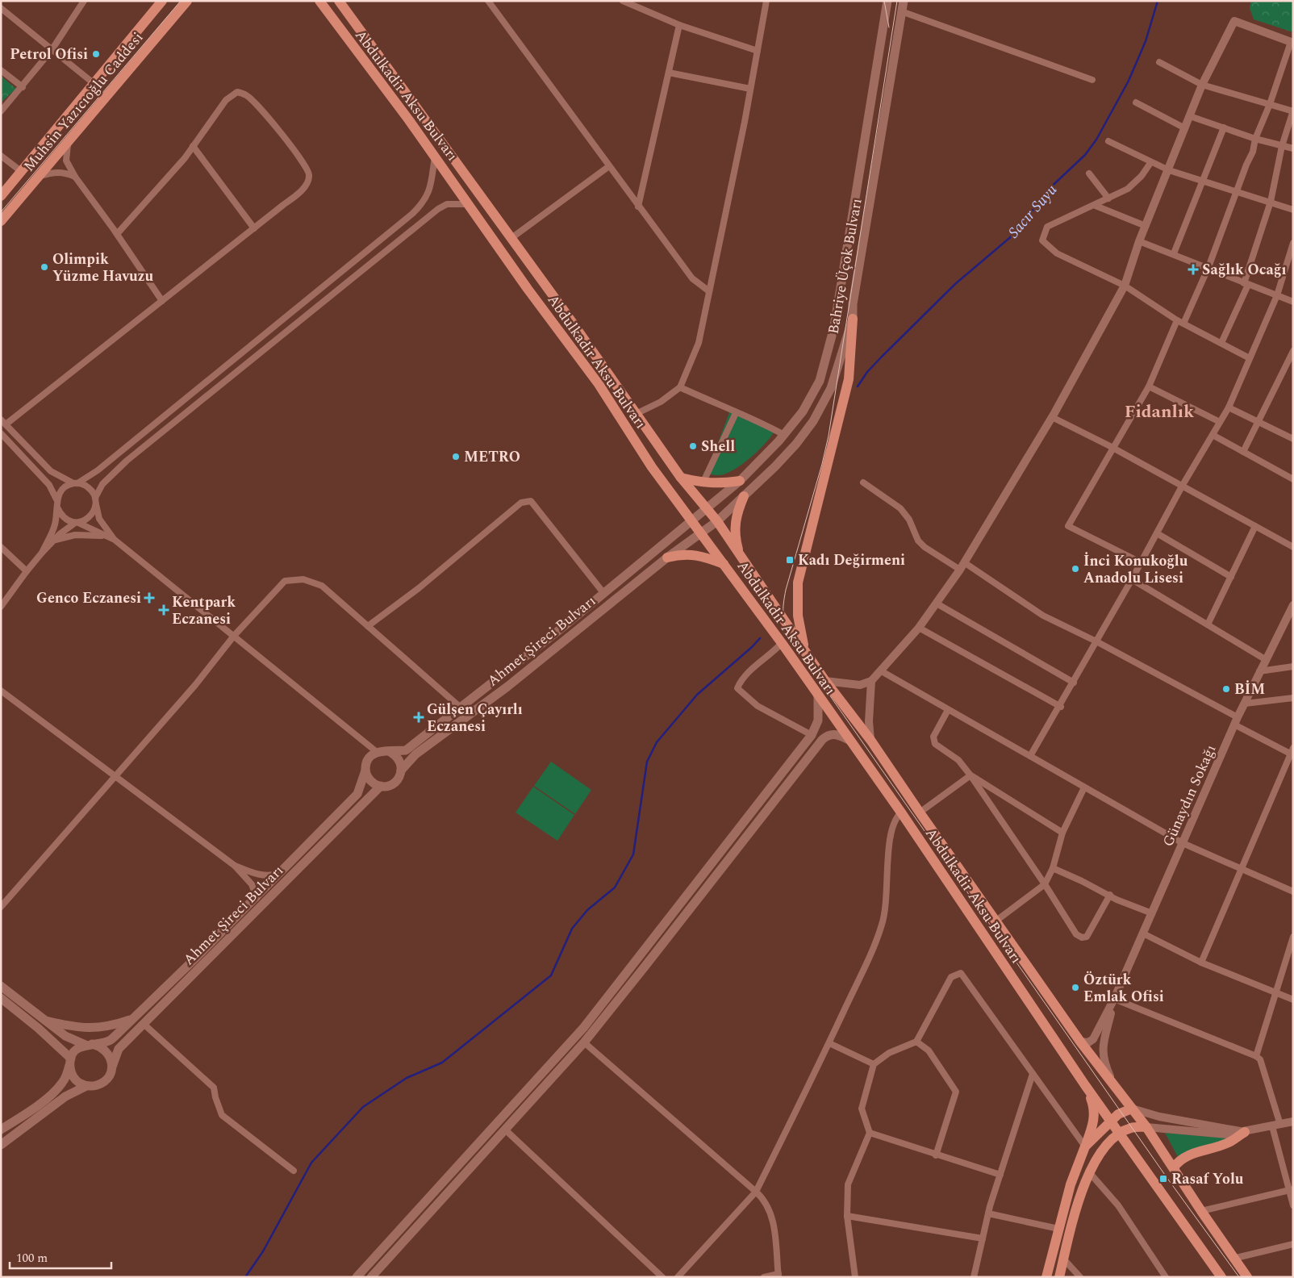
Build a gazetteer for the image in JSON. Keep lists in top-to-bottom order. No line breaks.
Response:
{"streets":{"main road":["Abdulkadir Aksu Bulvarı","Muhsin Yazıcıoğlu Caddesi","Bahriye Üçok Bulvarı","Ahmet Şireci Bulvarı"],"street":["Günaydın Sokağı"]},"crossings":[["Abdulkadir Aksu Bulvarı","Bahriye Üçok Bulvarı"],["Abdulkadir Aksu Bulvarı","Ahmet Şireci Bulvarı"],["Bahriye Üçok Bulvarı","Ahmet Şireci Bulvarı"]],"districts":["Fidanlık"],"water":["Sacır Suyu"],"places":{"other":["Petrol Ofisi","Olimpik Yüzme Havuzu","Shell","METRO","İnci Konukoğlu Anadolu Lisesi","BİM","Öztürk Emlak Ofisi"],"health":["Sağlık Ocağı","Genco Eczanesi","Kentpark Eczanesi","Gülşen Çayırlı Eczanesi"],"transit":["Kadı Değirmeni","Rasaf Yolu"]},"scale_bar":"100 m"}
